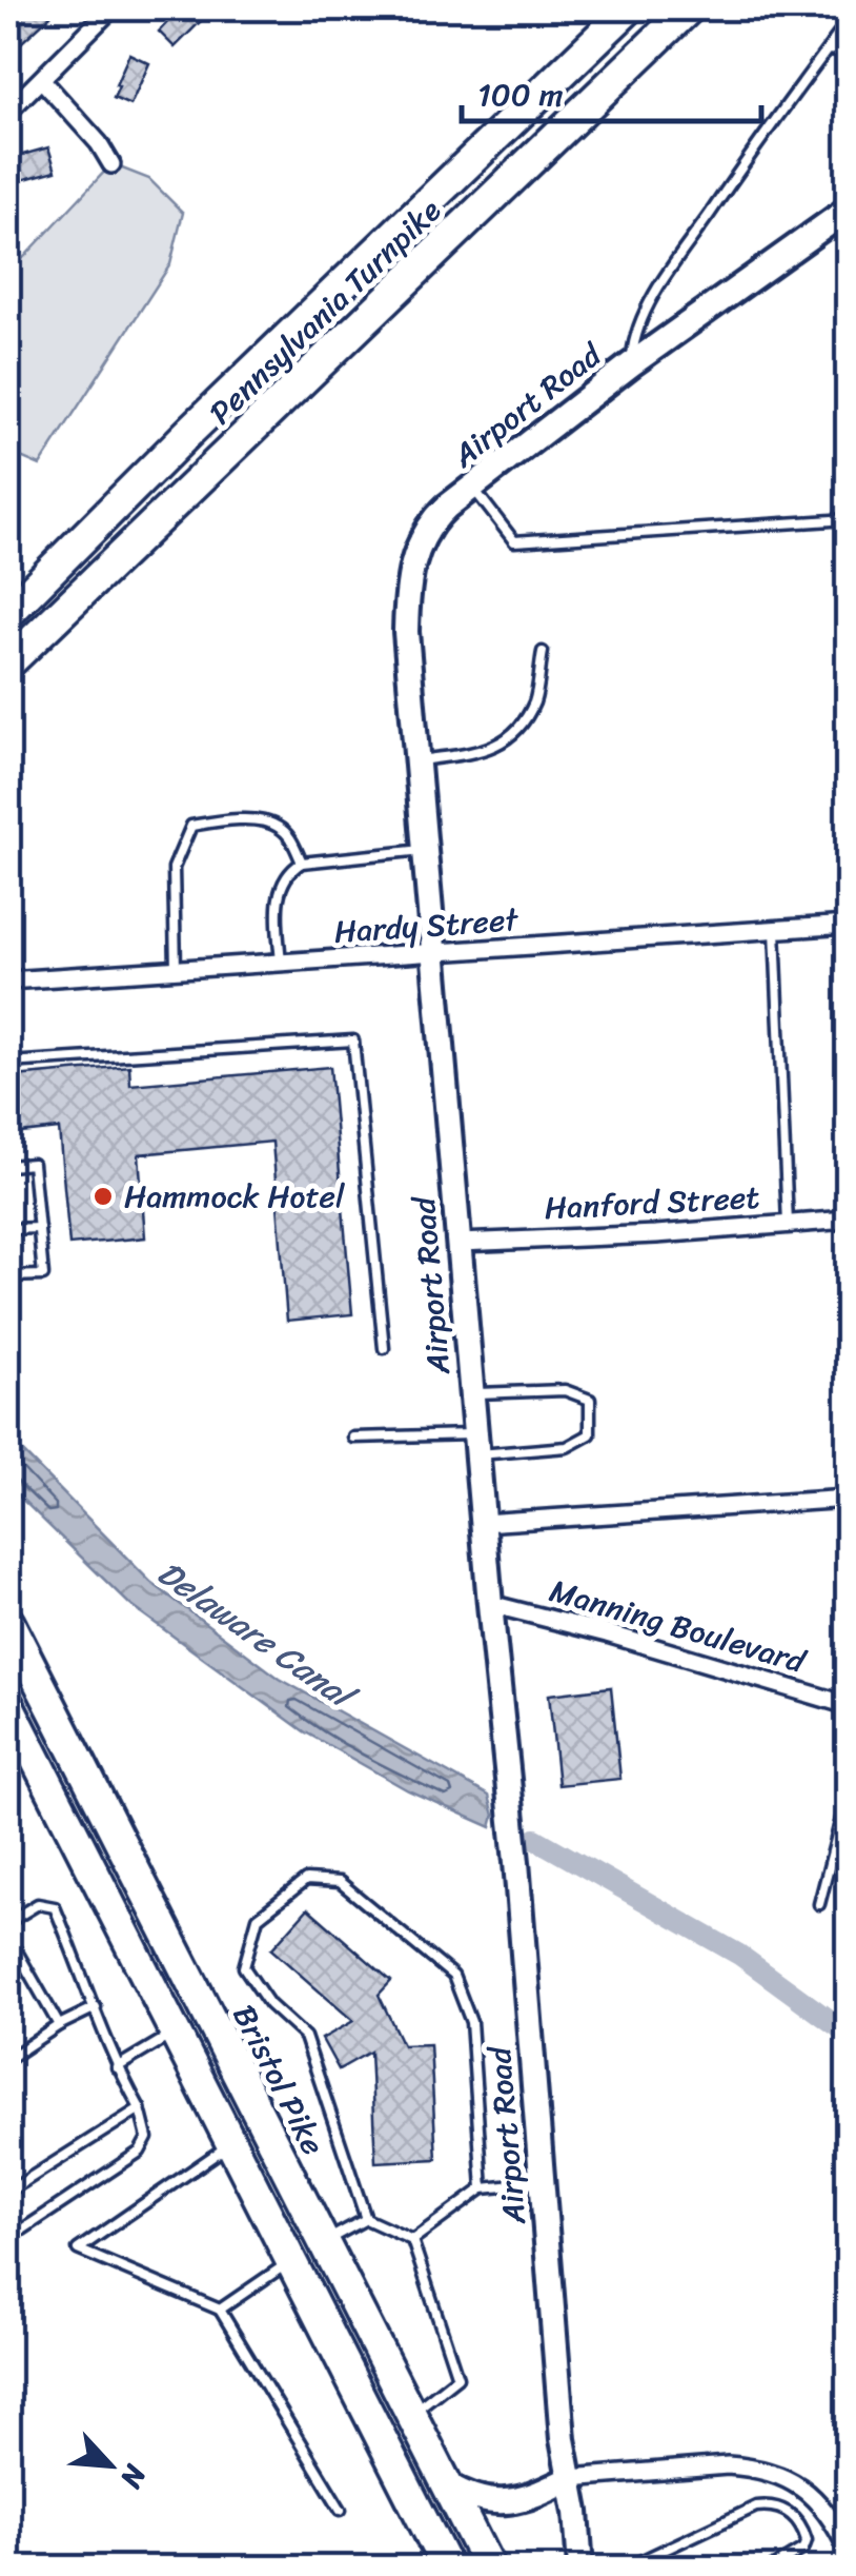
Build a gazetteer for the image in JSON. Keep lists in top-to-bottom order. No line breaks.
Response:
{"streets":{"highway":["Pennsylvania Turnpike","Bristol Pike"],"street":["Airport Road","Hardy Street","Hanford Street","Manning Boulevard"]},"crossings":[["Airport Road","Hardy Street"],["Airport Road","Hanford Street"],["Airport Road","Manning Boulevard"]],"water":["Delaware Canal"],"places":["Hammock Hotel"],"scale_bar":"100 m","north":"bottom right"}
